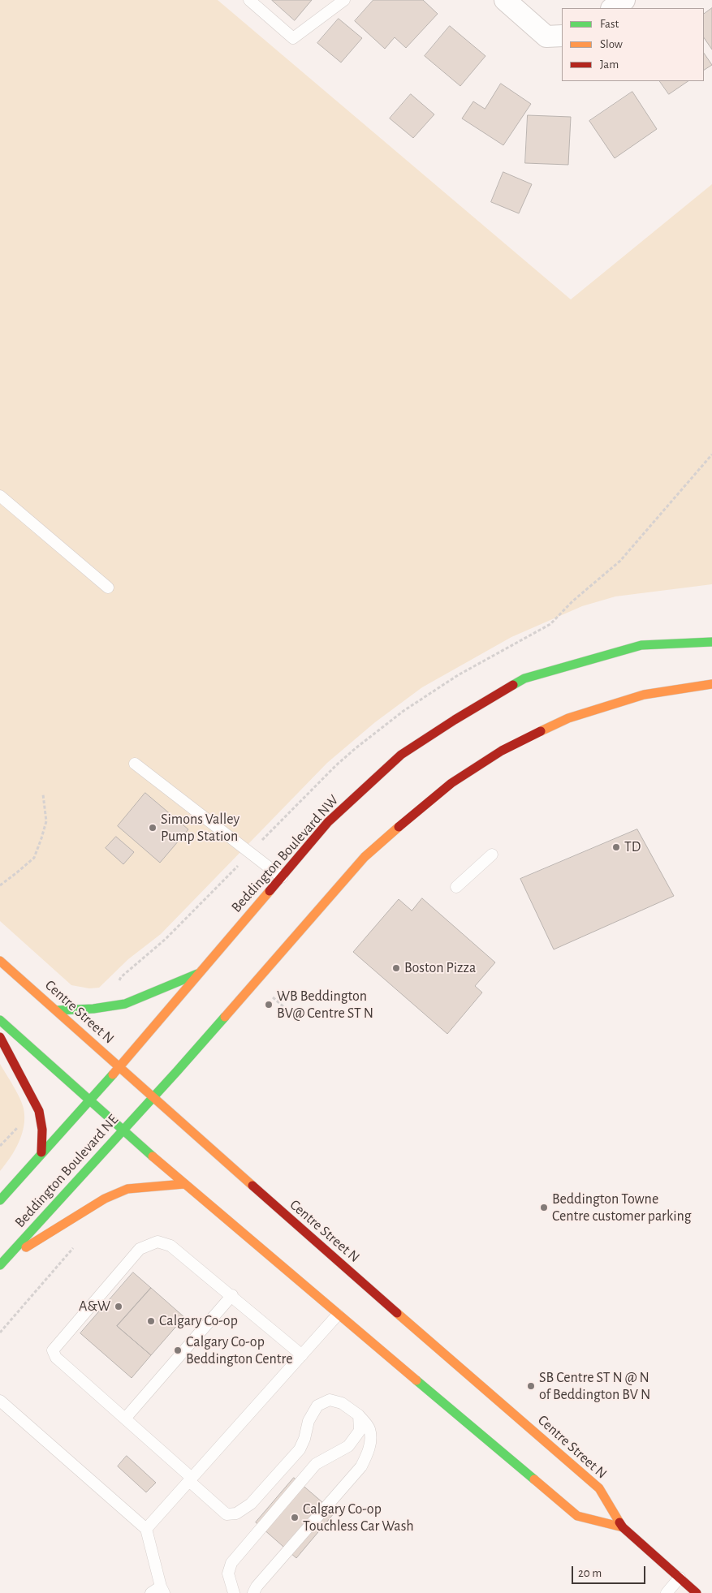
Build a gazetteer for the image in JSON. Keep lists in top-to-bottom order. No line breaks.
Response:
{"streets":{"main road":["Beddington Boulevard NW","Centre Street N","Beddington Boulevard NE"]},"crossings":[["Beddington Boulevard NW","Centre Street N"],["Beddington Boulevard NW","Beddington Boulevard NE"],["Centre Street N","Beddington Boulevard NE"]],"places":["Simons Valley Pump Station","TD","Boston Pizza","WB Beddington BV@ Centre ST N","Beddington Towne Centre customer parking","A&W","Calgary Co-op","Calgary Co-op Beddington Centre","SB Centre ST N @ N of Beddington BV N","Calgary Co-op Touchless Car Wash"],"legend":["Fast","Slow","Jam"],"scale_bar":"20 m"}
